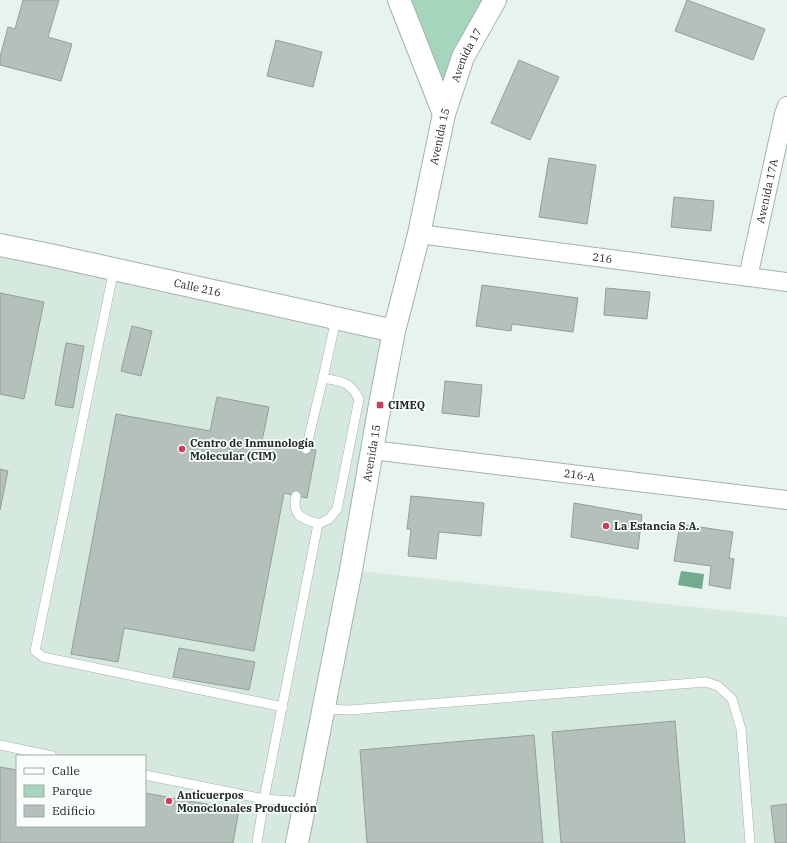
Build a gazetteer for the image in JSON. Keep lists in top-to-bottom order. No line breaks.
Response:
{"streets":{"street":["Avenida 17","Avenida 15","Avenida 17A","216","Calle 216","216-A"]},"crossings":[["Avenida 17","Avenida 15"],["Avenida 15","216"],["Avenida 15","Calle 216"],["Avenida 15","216-A"],["Avenida 17A","216"]],"places":{"transit":["CIMEQ"],"other":["Centro de Inmunología Molecular (CIM)","La Estancia S.A.","Anticuerpos Monoclonales Producción"]},"legend":["Calle","Parque","Edificio"]}
